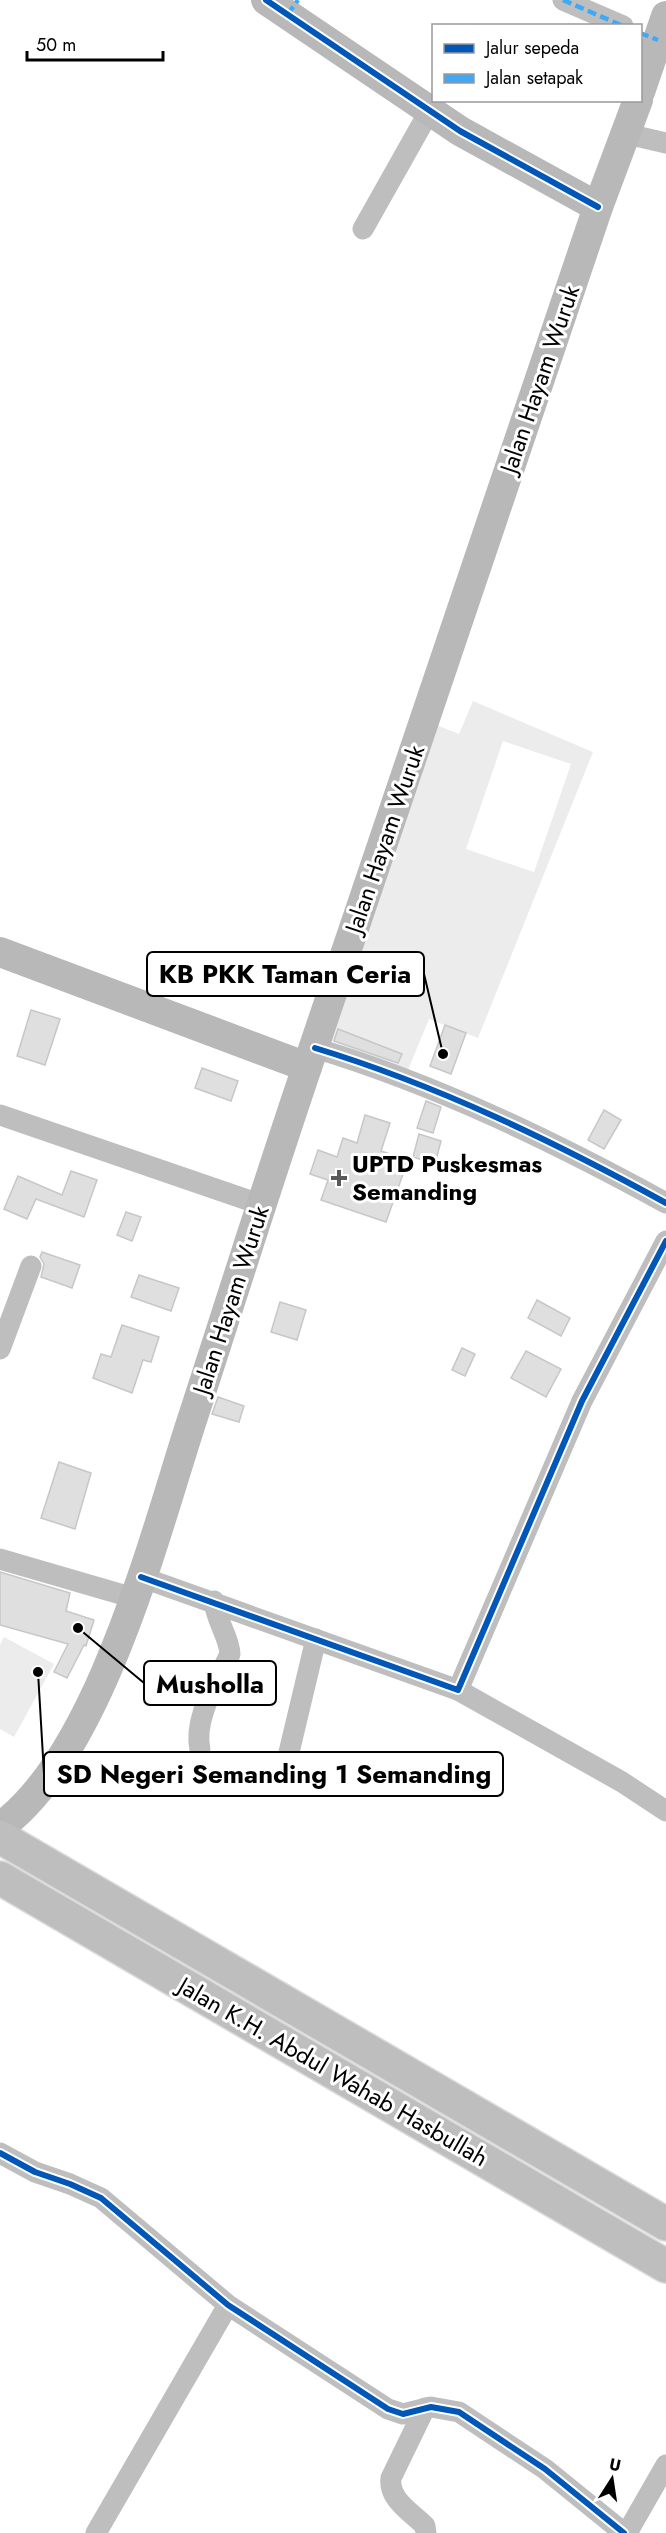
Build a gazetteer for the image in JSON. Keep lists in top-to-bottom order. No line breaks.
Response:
{"streets":{"highway":["Jalan K.H. Abdul Wahab Hasbullah"],"main road":["Jalan Hayam Wuruk"]},"places":{"other":["KB PKK Taman Ceria","Musholla","SD Negeri Semanding 1 Semanding"],"health":["UPTD Puskesmas Semanding"]},"legend":["Jalur sepeda","Jalan setapak"],"scale_bar":"50 m","north":"top"}
